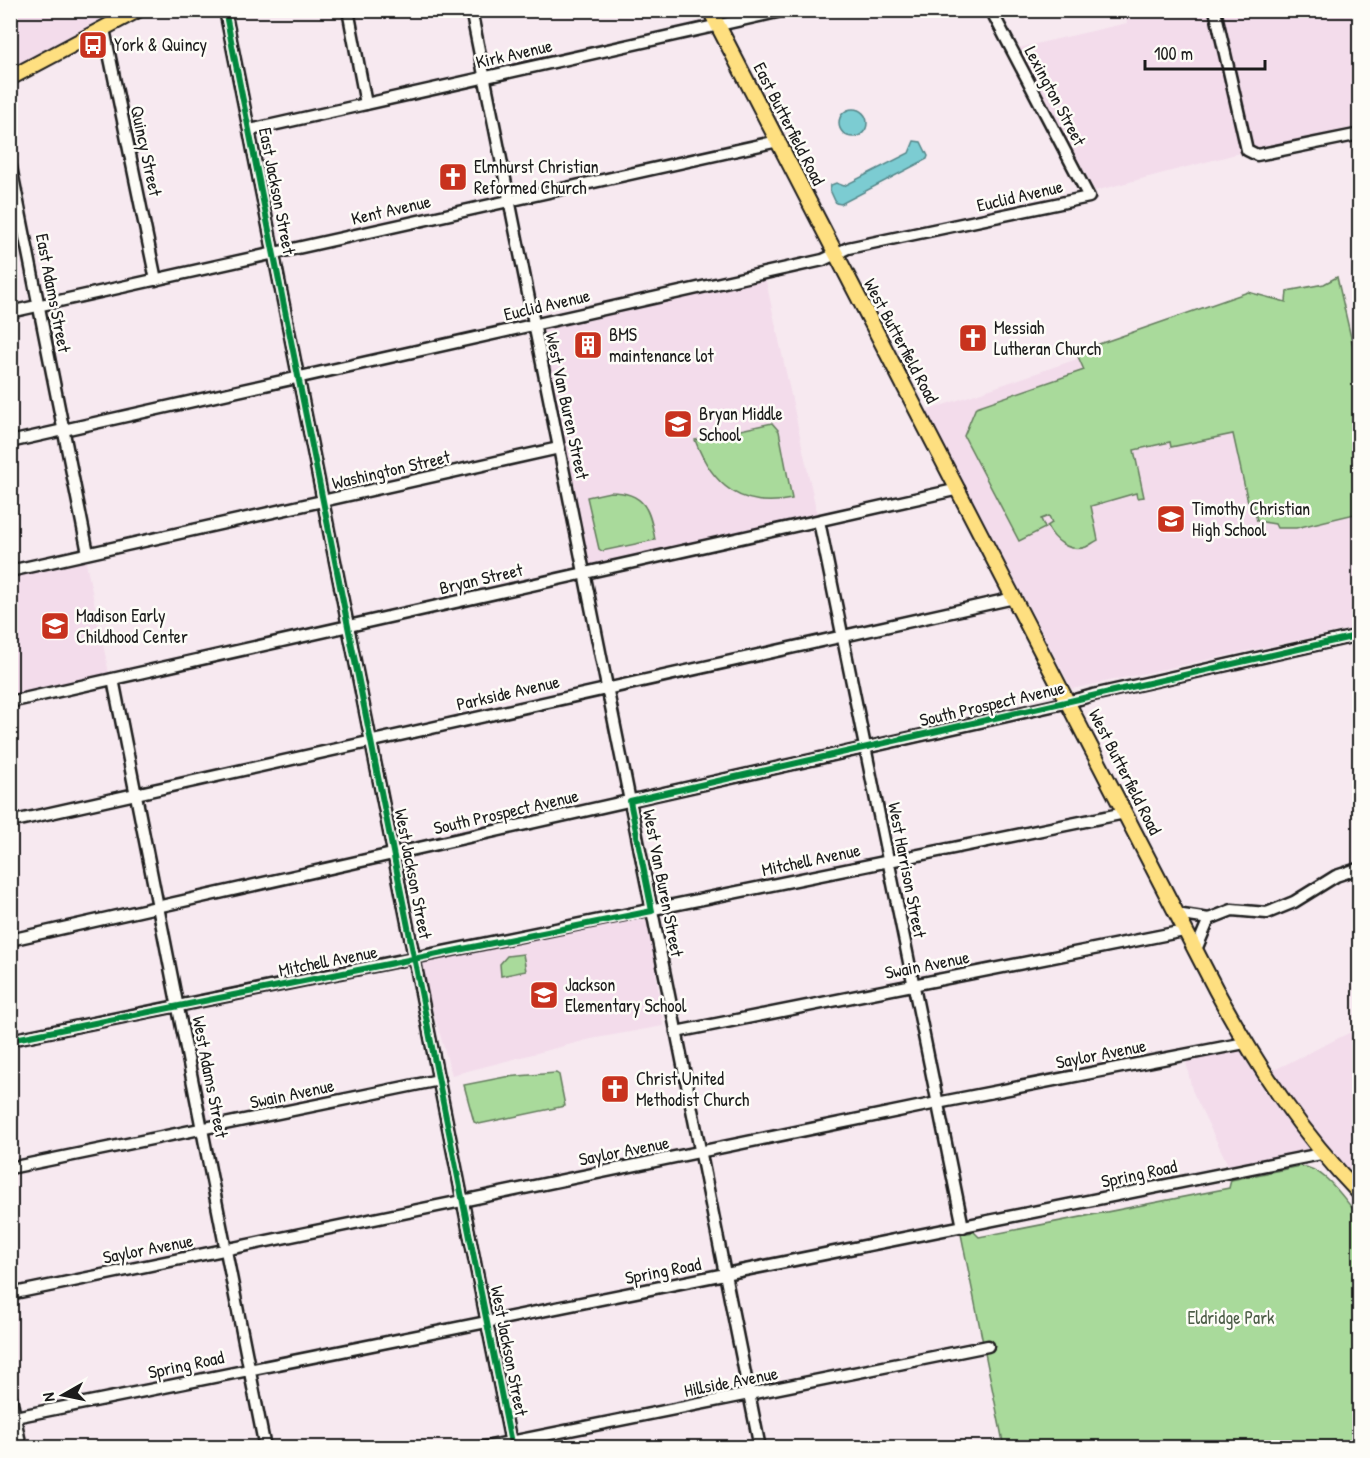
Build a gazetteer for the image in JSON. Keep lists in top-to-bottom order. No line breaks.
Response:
{"streets":{"main road":["East Butterfield Road","West Butterfield Road"],"street":["Kirk Avenue","Lexington Street","Quincy Street","East Jackson Street","Euclid Avenue","Kent Avenue","East Adams Street","West Van Buren Street","Washington Street","Bryan Street","Parkside Avenue","South Prospect Avenue","Mitchell Avenue","West Harrison Street","West Jackson Street","Swain Avenue","Saylor Avenue","West Adams Street","Spring Road","Hillside Avenue"]},"crossings":[["Kirk Avenue","East Butterfield Road"],["Kirk Avenue","East Jackson Street"],["Kirk Avenue","West Van Buren Street"],["Lexington Street","Euclid Avenue"],["East Butterfield Road","Euclid Avenue"],["East Butterfield Road","Kent Avenue"],["East Butterfield Road","West Butterfield Road"],["Quincy Street","Kent Avenue"],["East Jackson Street","Euclid Avenue"],["East Jackson Street","Kent Avenue"],["East Jackson Street","West Jackson Street"],["Euclid Avenue","East Adams Street"],["Euclid Avenue","West Butterfield Road"],["Euclid Avenue","West Van Buren Street"],["Euclid Avenue","West Jackson Street"],["Kent Avenue","East Adams Street"],["Kent Avenue","West Van Buren Street"],["West Butterfield Road","Bryan Street"],["West Butterfield Road","Parkside Avenue"],["West Butterfield Road","South Prospect Avenue"],["West Butterfield Road","Mitchell Avenue"],["West Butterfield Road","Swain Avenue"],["West Butterfield Road","Saylor Avenue"],["West Butterfield Road","Spring Road"],["West Van Buren Street","Washington Street"],["West Van Buren Street","Bryan Street"],["West Van Buren Street","Parkside Avenue"],["West Van Buren Street","South Prospect Avenue"],["West Van Buren Street","Mitchell Avenue"],["West Van Buren Street","Swain Avenue"],["West Van Buren Street","Saylor Avenue"],["West Van Buren Street","Spring Road"],["West Van Buren Street","Hillside Avenue"],["Washington Street","West Jackson Street"],["Bryan Street","West Harrison Street"],["Bryan Street","West Jackson Street"],["Bryan Street","West Adams Street"],["Parkside Avenue","West Harrison Street"],["Parkside Avenue","West Jackson Street"],["Parkside Avenue","West Adams Street"],["South Prospect Avenue","West Harrison Street"],["South Prospect Avenue","West Jackson Street"],["South Prospect Avenue","West Adams Street"],["Mitchell Avenue","West Harrison Street"],["Mitchell Avenue","West Jackson Street"],["Mitchell Avenue","West Adams Street"],["West Harrison Street","Swain Avenue"],["West Harrison Street","Saylor Avenue"],["West Harrison Street","Spring Road"],["West Jackson Street","Swain Avenue"],["West Jackson Street","Saylor Avenue"],["West Jackson Street","Spring Road"],["West Jackson Street","Hillside Avenue"],["Swain Avenue","West Adams Street"],["Saylor Avenue","West Adams Street"],["West Adams Street","Spring Road"]],"parks":["Eldridge Park"],"places":{"bus stop":["York & Quincy"],"church":["Elmhurst Christian Reformed Church","Messiah Lutheran Church","Christ United Methodist Church"],"building":["BMS maintenance lot"],"school or university":["Bryan Middle School","Timothy Christian High School","Madison Early Childhood Center","Jackson Elementary School"]},"scale_bar":"100 m","north":"left"}
